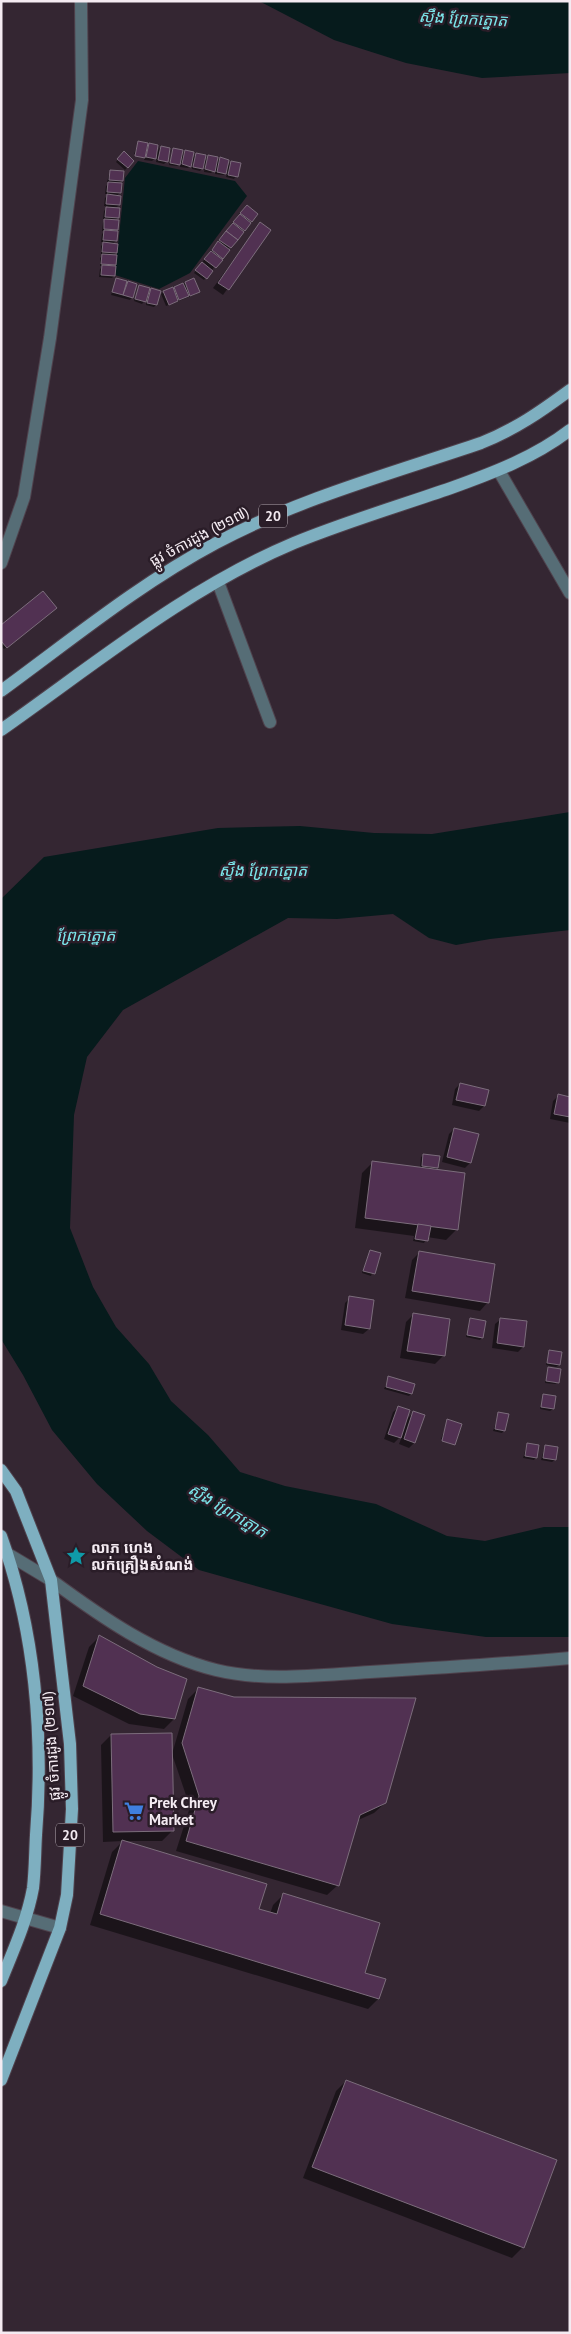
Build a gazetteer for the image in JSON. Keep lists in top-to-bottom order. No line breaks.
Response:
{"streets":{"main road":["20","ផ្លូវ ចំការដូង (២១៧)"]},"water":["ស្ទឹង ព្រែកត្នោត","ព្រែកត្នោត"],"places":{"place":["លាភ ហេង លក់គ្រឿងសំណង់"],"supermarket":["Prek Chrey Market"]}}
